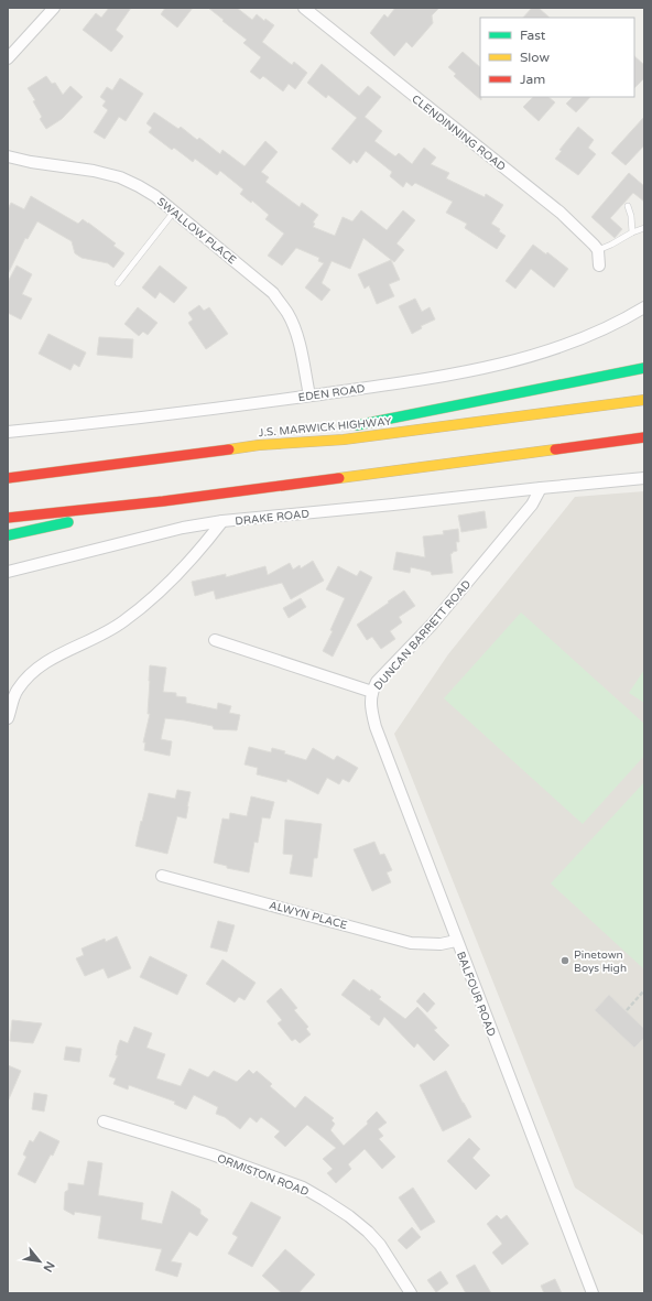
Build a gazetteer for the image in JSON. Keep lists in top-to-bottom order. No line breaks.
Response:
{"streets":{"highway":["J.S. MARWICK HIGHWAY"],"street":["CLENDINNING ROAD","SWALLOW PLACE","EDEN ROAD","DRAKE ROAD","DUNCAN BARRETT ROAD","ALWYN PLACE","BALFOUR ROAD","ORMISTON ROAD"]},"crossings":[["SWALLOW PLACE","EDEN ROAD"],["DRAKE ROAD","DUNCAN BARRETT ROAD"],["DUNCAN BARRETT ROAD","BALFOUR ROAD"],["ALWYN PLACE","BALFOUR ROAD"]],"places":["Pinetown Boys High"],"legend":["Fast","Slow","Jam"],"north":"bottom right"}
